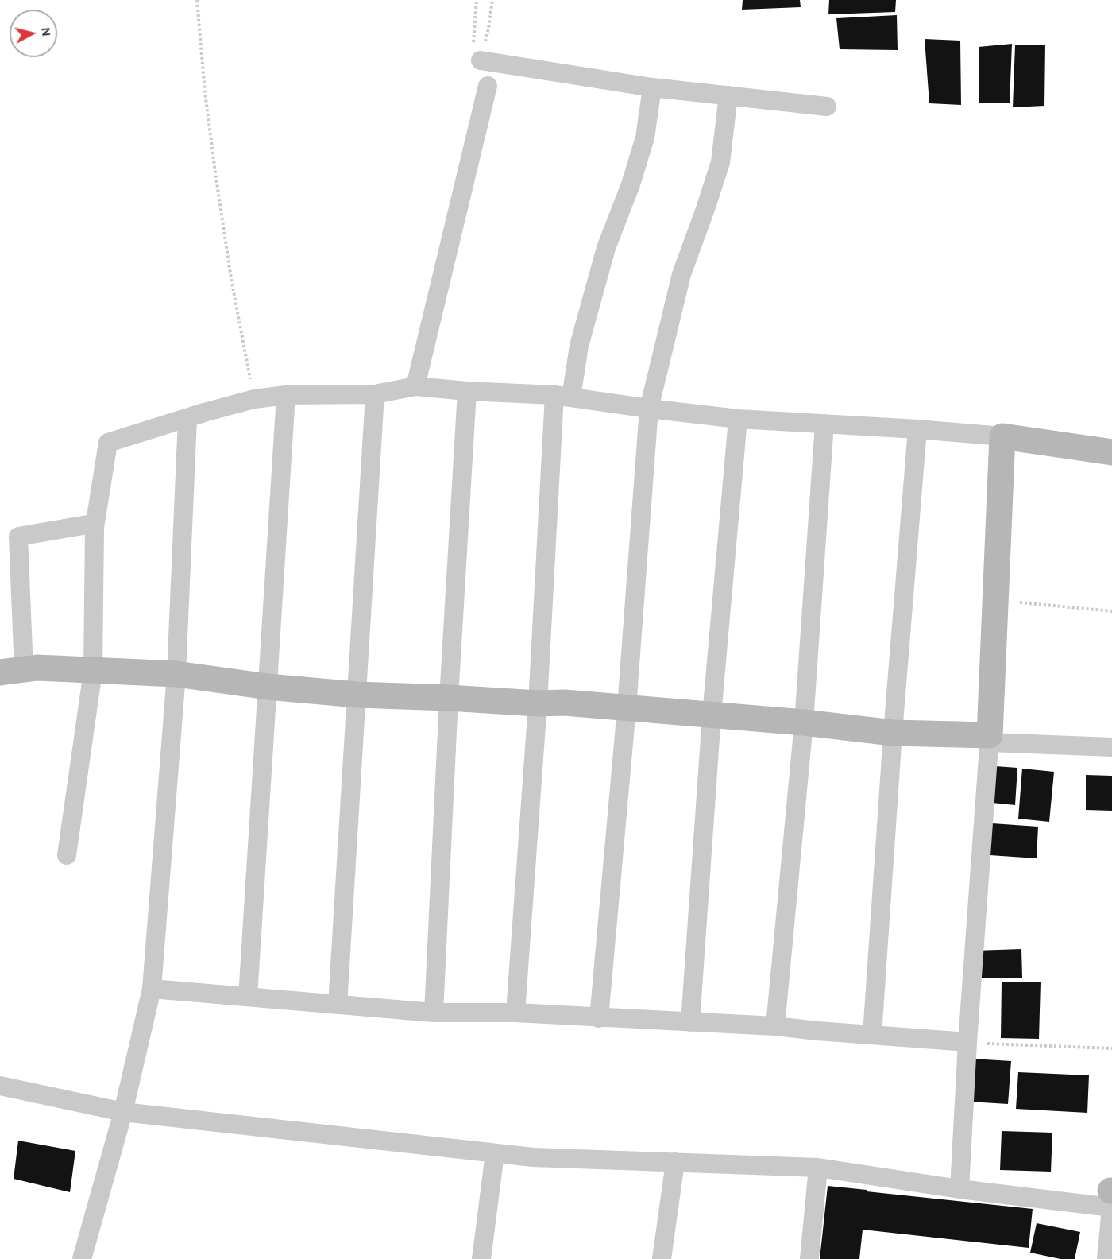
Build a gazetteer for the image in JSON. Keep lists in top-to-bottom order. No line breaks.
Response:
{"north":"right"}
